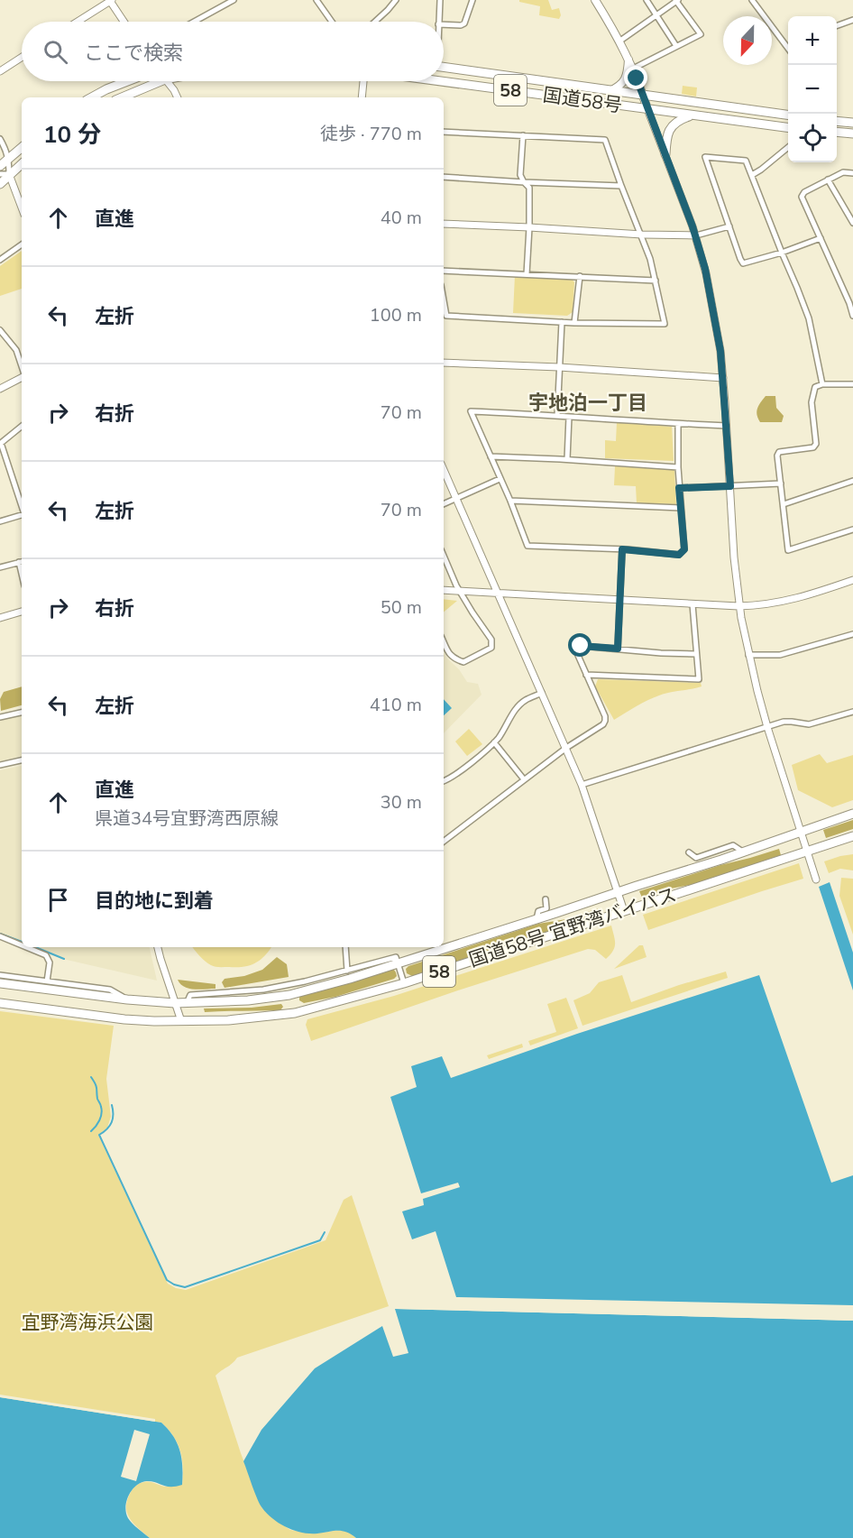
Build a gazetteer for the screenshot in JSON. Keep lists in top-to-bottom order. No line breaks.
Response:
{"streets":{"highway":["58","国道58号","国道58号 宜野湾バイパス"]},"districts":["宇地泊一丁目"],"parks":["宜野湾海浜公園"],"north":"bottom","page":{"map_buttons":["+","−"],"search":"ここで検索","heading":["10 分","徒歩 · 770 m"],"list":[["直進","40 m"],["左折","100 m"],["右折","70 m"],["左折","70 m"],["右折","50 m"],["左折","410 m"],["直進","県道34号宜野湾西原線","30 m"],"目的地に到着"]}}
